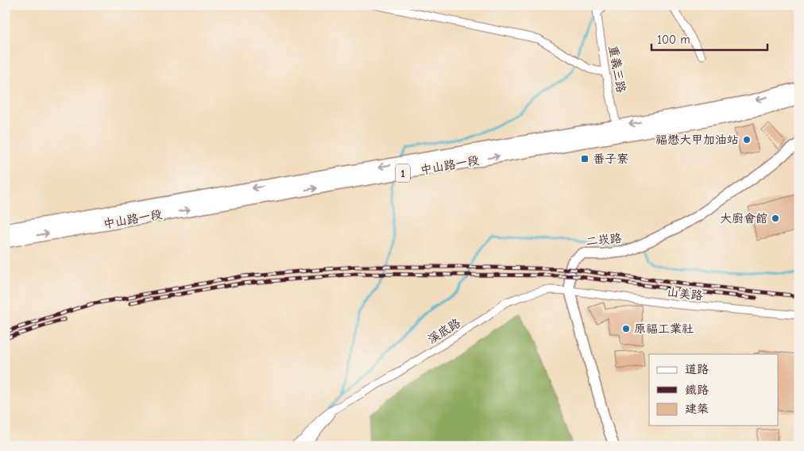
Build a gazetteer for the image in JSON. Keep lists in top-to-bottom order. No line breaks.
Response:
{"streets":{"main road":["中山路一段","1"],"street":["重義三路","二崁路","山美路","溪底路"]},"crossings":[["重義三路","中山路一段"],["二崁路","山美路"],["二崁路","溪底路"],["山美路","溪底路"]],"places":{"other":["福懋大甲加油站","大廚會館","原福工業社"],"transit":["番子寮"]},"legend":["道路","鐵路","建築"],"scale_bar":"100 m"}
